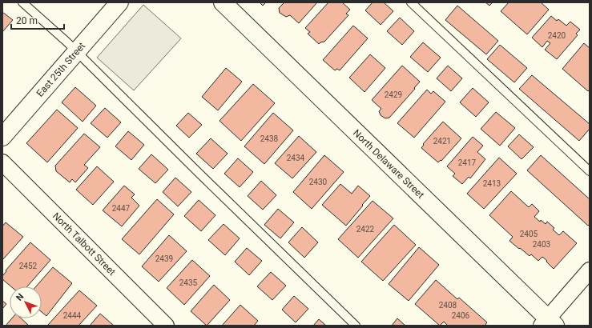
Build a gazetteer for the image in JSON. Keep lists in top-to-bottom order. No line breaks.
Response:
{"streets":{"main road":["East 25th Street","North Delaware Street"],"street":["North Talbott Street"]},"house_numbers":["2420","2429","2438","2421","2434","2417","2430","2413","2447","2422","2405","2403","2439","2452","2435","2408","2444","2406"],"scale_bar":"20 m","north":"top left"}
